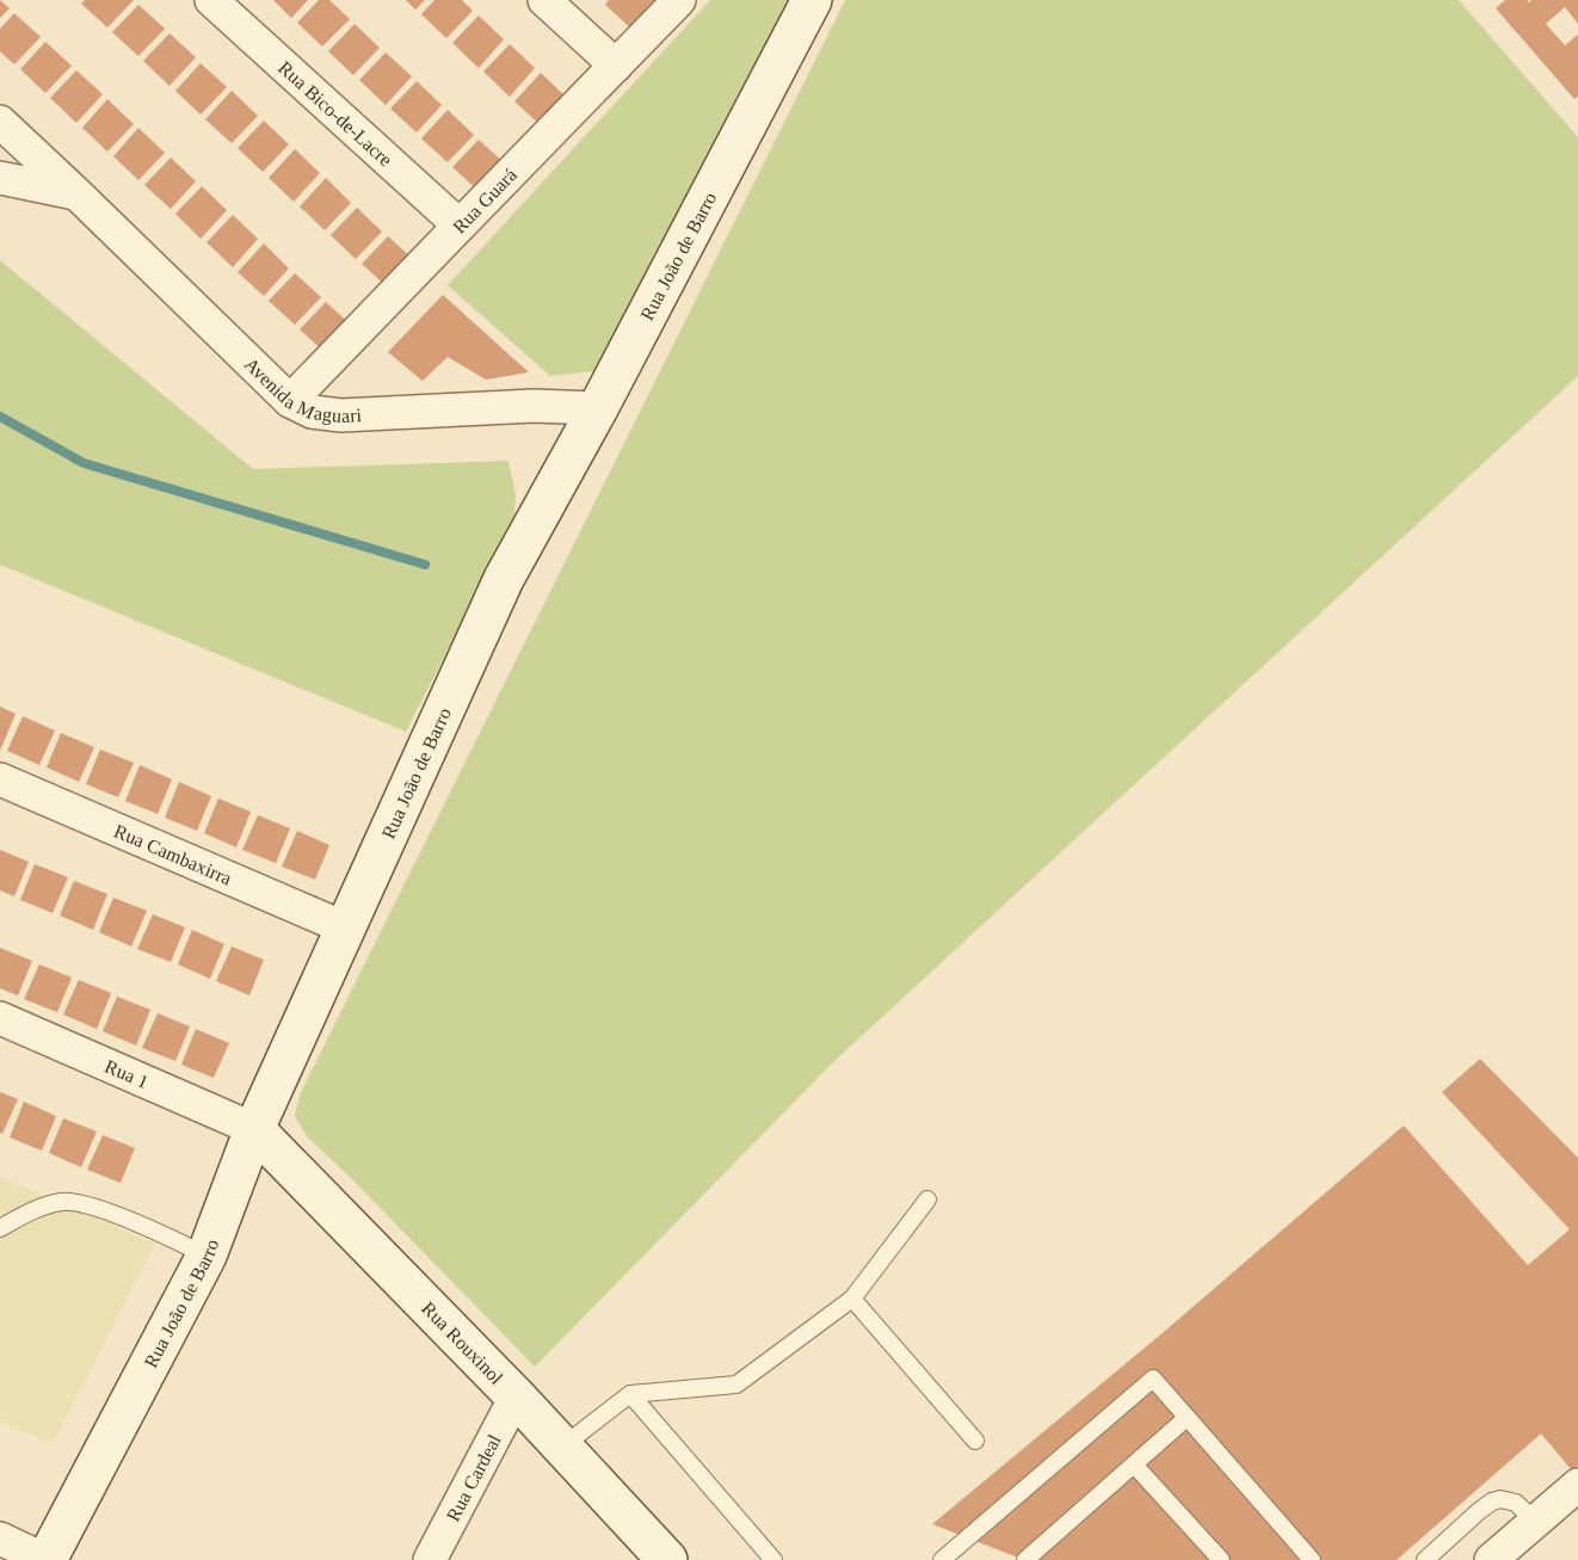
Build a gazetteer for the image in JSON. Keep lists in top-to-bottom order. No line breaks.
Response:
{"streets":{"street":["Rua Bico-de-Lacre","Rua Guará","Rua João de Barro","Avenida Maguari","Rua Cambaxirra","Rua 1","Rua Rouxinol","Rua Cardeal"]},"crossings":[["Rua Bico-de-Lacre","Rua Guará"],["Rua Guará","Avenida Maguari"],["Rua João de Barro","Avenida Maguari"],["Rua João de Barro","Rua Cambaxirra"],["Rua João de Barro","Rua 1"],["Rua João de Barro","Rua Rouxinol"],["Rua 1","Rua Rouxinol"],["Rua Rouxinol","Rua Cardeal"]]}
